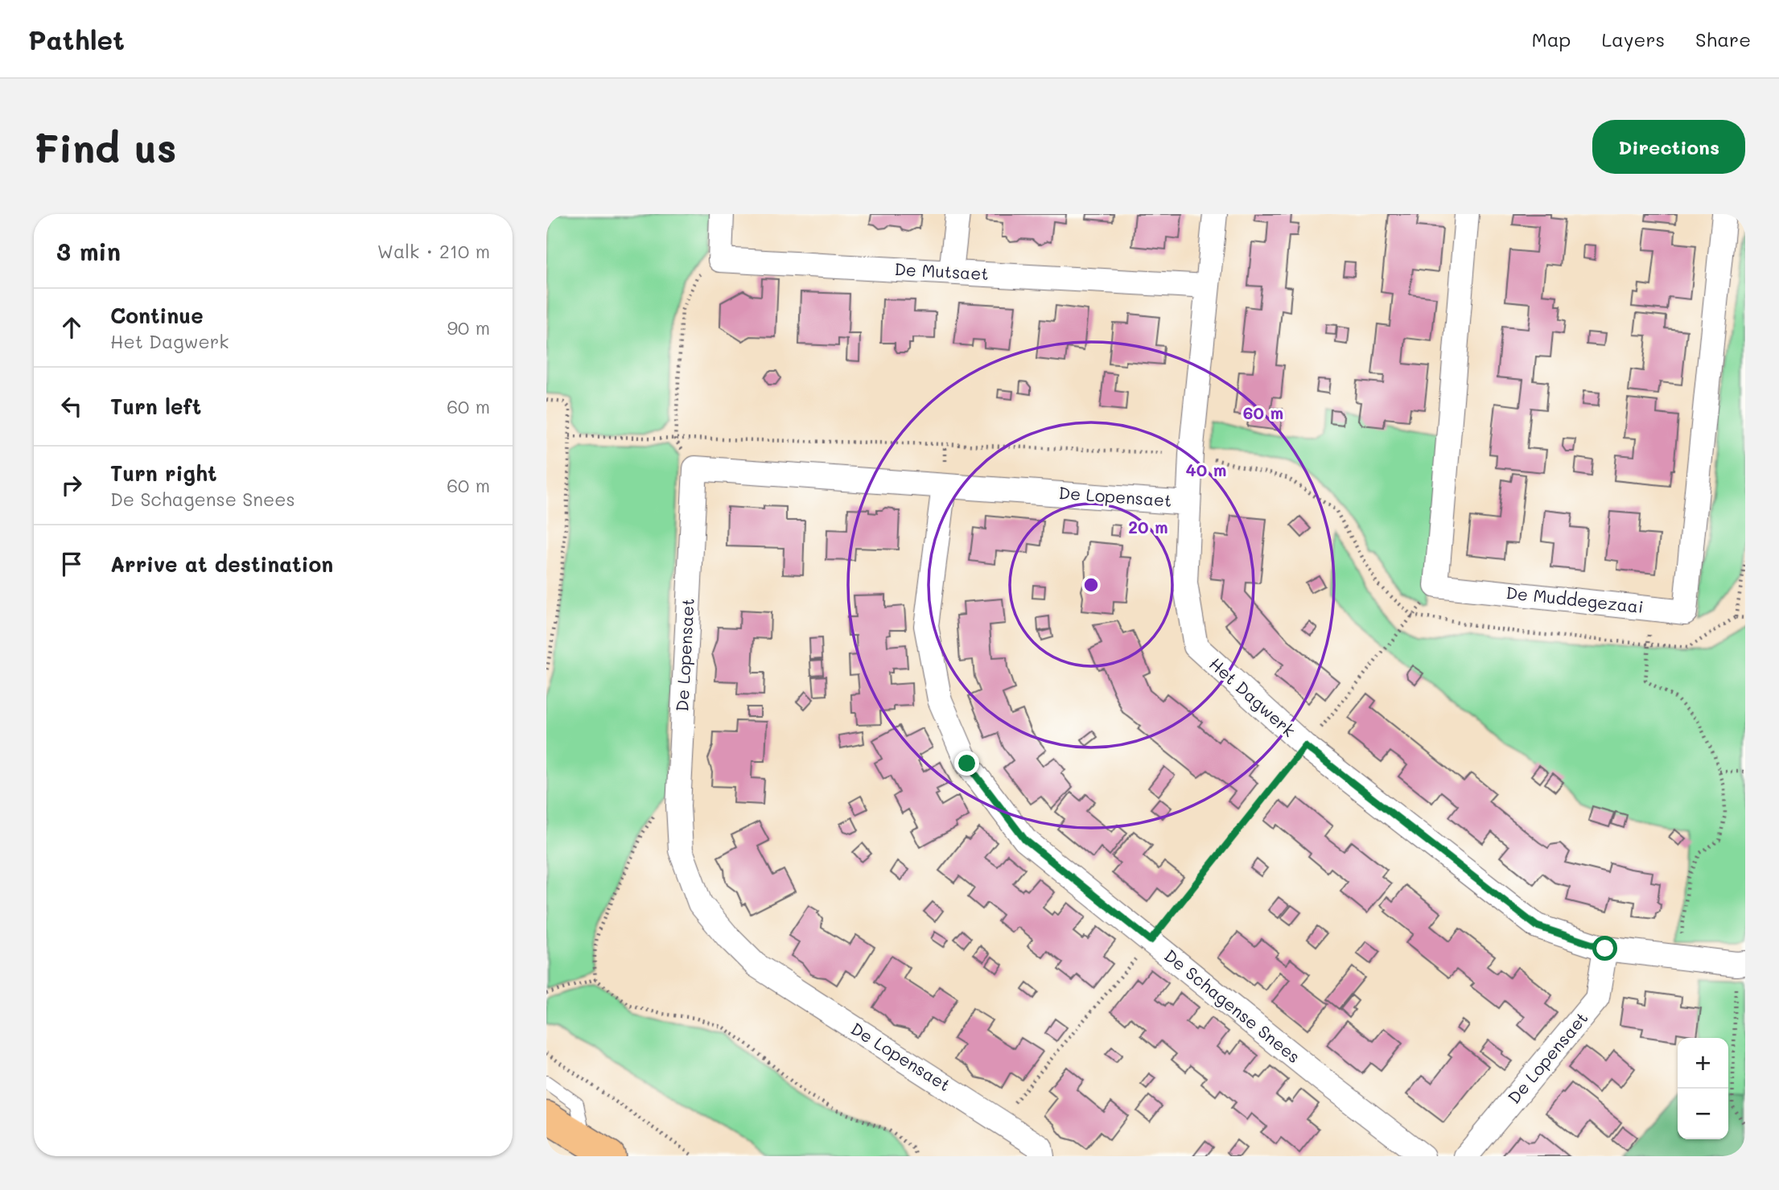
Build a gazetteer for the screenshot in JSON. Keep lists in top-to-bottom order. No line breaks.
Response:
{"streets":{"street":["De Mutsaet","De Lopensaet","De Muddegezaai","Het Dagwerk","De Schagense Snees"]},"crossings":[["De Mutsaet","Het Dagwerk"],["De Lopensaet","Het Dagwerk"],["De Lopensaet","De Schagense Snees"]],"page":{"header":"Pathlet","nav":["Map","Layers","Share"],"buttons":"Directions","title":"Find us","heading":["3 min","Walk · 210 m"],"list":[["Continue","Het Dagwerk","90 m"],["Turn left","60 m"],["Turn right","De Schagense Snees","60 m"],"Arrive at destination"],"map_buttons":["+","−"]},"rings":["60 m","40 m","20 m"]}
